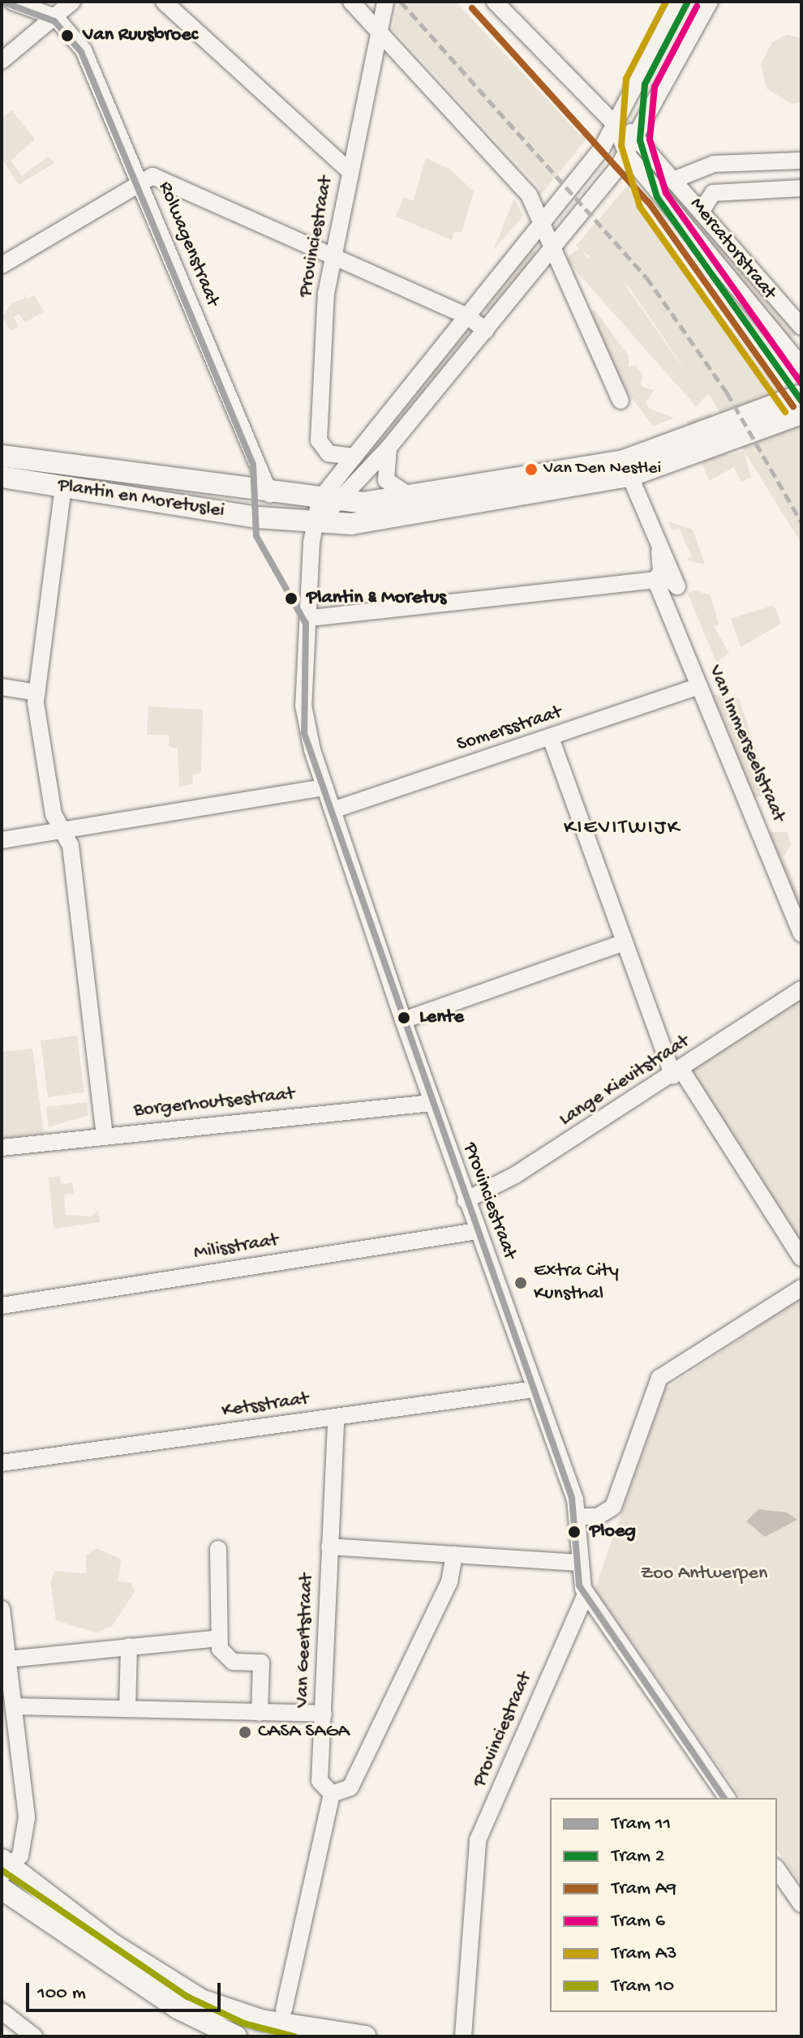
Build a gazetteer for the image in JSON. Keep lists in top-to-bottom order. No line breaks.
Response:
{"streets":{"main road":["Plantin en Moretuslei"],"street":["Provinciestraat","Rolwagenstraat","Mercatorstraat","Somersstraat","Van Immerseelstraat","Lange Kievitstraat","Borgerhoutsestraat","Milisstraat","Ketsstraat","Van Geertstraat"]},"crossings":[["Provinciestraat","Plantin en Moretuslei"],["Provinciestraat","Somersstraat"],["Provinciestraat","Lange Kievitstraat"],["Provinciestraat","Borgerhoutsestraat"],["Provinciestraat","Milisstraat"],["Provinciestraat","Ketsstraat"],["Rolwagenstraat","Plantin en Moretuslei"],["Somersstraat","Van Immerseelstraat"],["Ketsstraat","Van Geertstraat"]],"districts":["KIEVITWIJK"],"parks":["Zoo Antwerpen"],"places":["Van Ruusbroec","Van Den Nestlei","Plantin & Moretus","Lente","Extra City Kunsthal","Ploeg","CASA SAGA"],"lines":["tram line 11","tram line 2","tram line A3","tram line 6","tram line A9","tram line 10"],"legend":["Tram 11","Tram 2","Tram A9","Tram 6","Tram A3","Tram 10"],"scale_bar":"100 m"}
